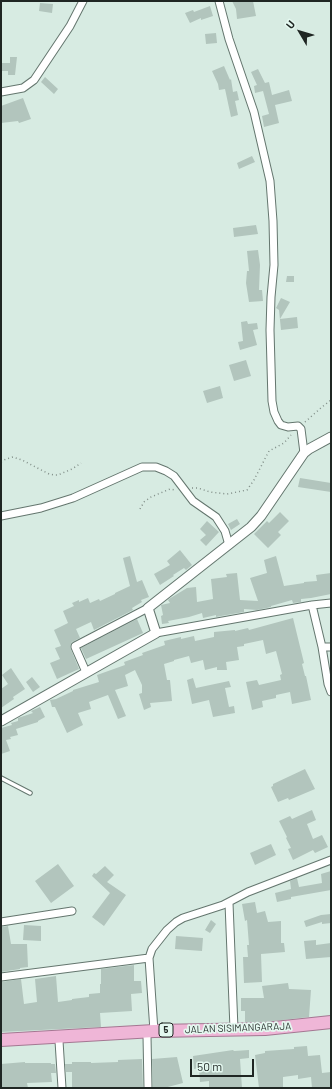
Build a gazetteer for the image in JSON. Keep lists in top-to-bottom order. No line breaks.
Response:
{"streets":{"highway":["JALAN SISIMANGARAJA","5"]},"scale_bar":"50 m","north":"top left"}
